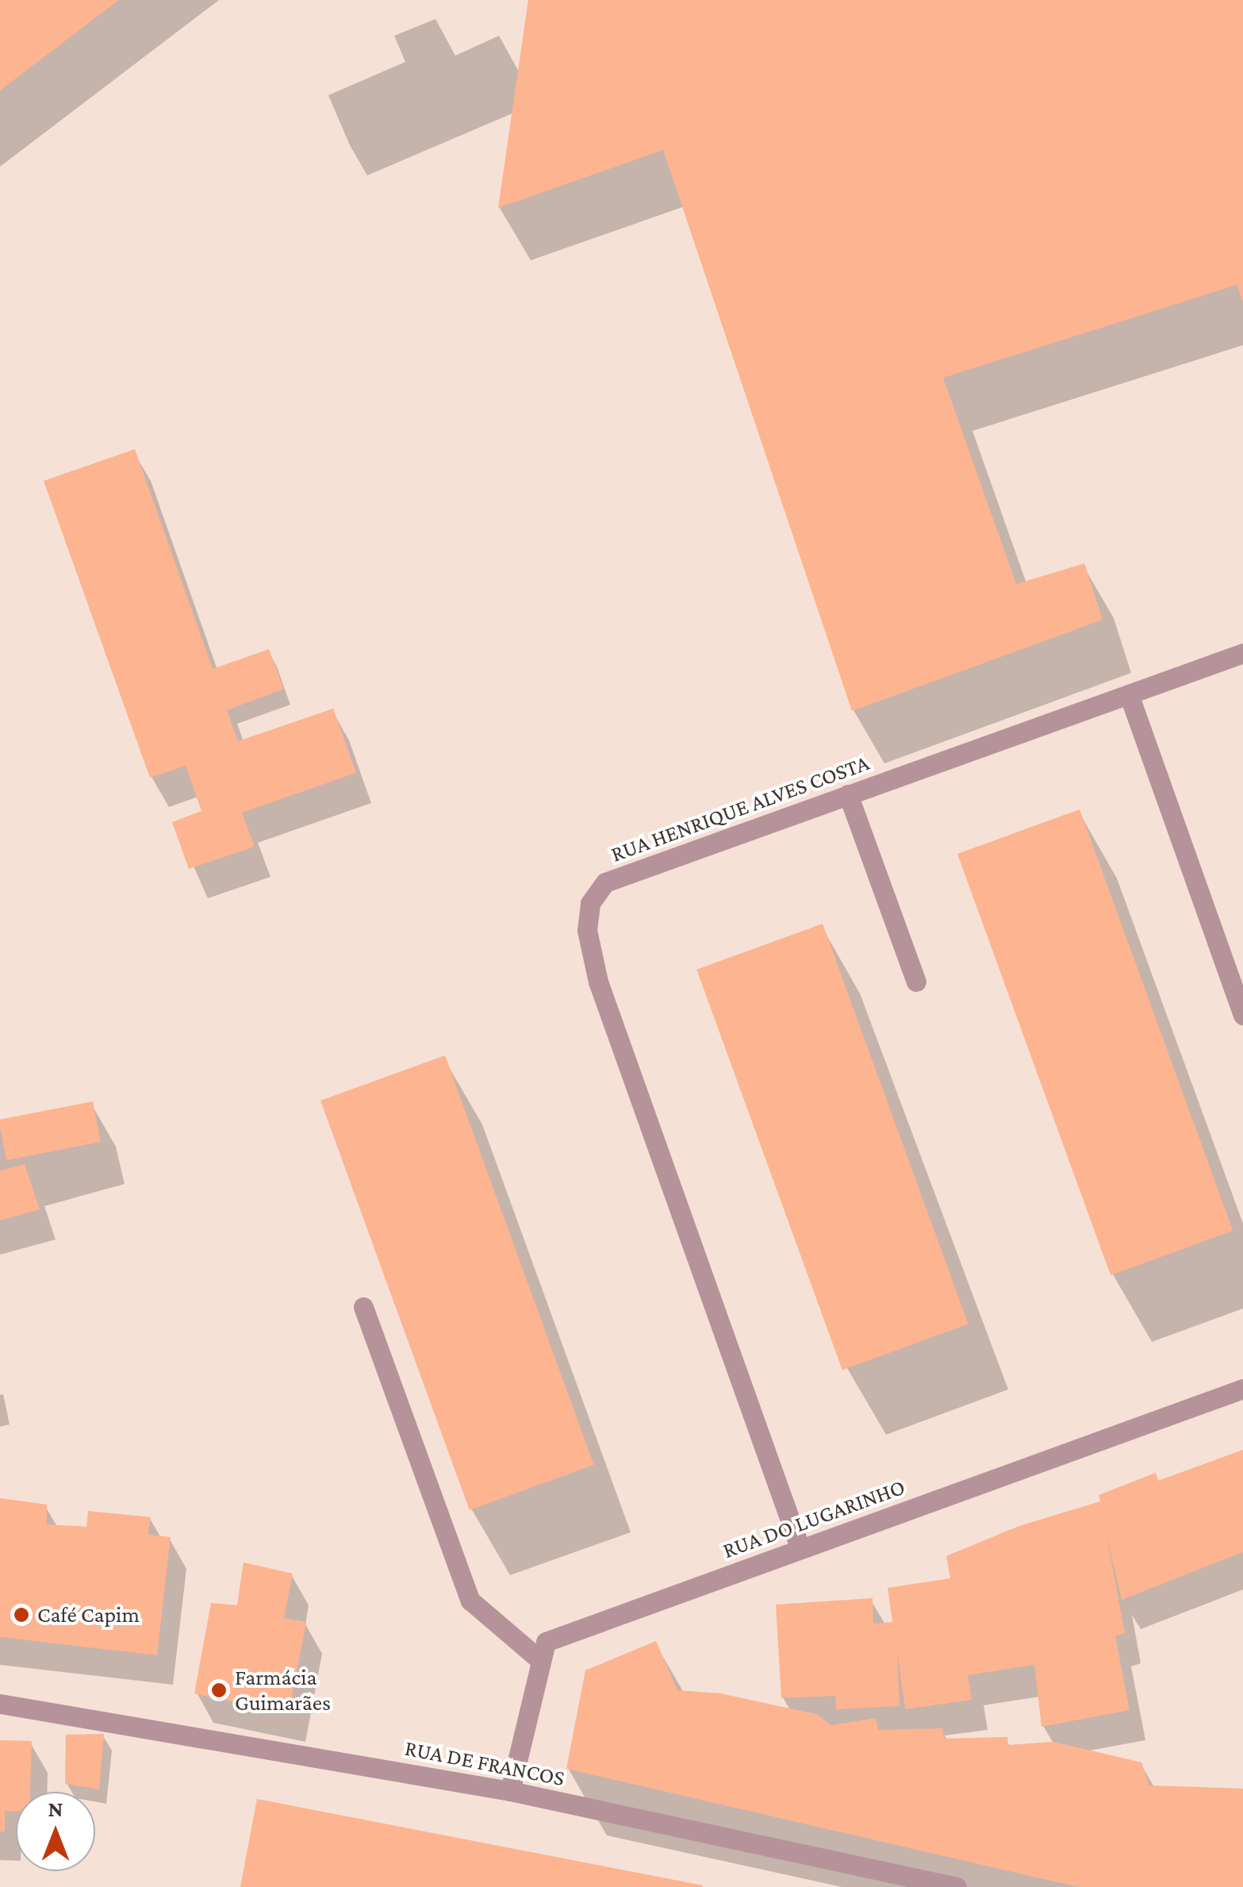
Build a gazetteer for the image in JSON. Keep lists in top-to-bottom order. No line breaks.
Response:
{"streets":{"street":["RUA HENRIQUE ALVES COSTA","RUA DO LUGARINHO","RUA DE FRANCOS"]},"crossings":[["RUA HENRIQUE ALVES COSTA","RUA DO LUGARINHO"],["RUA DO LUGARINHO","RUA DE FRANCOS"]],"places":["Café Capim","Farmácia Guimarães"],"north":"top"}
